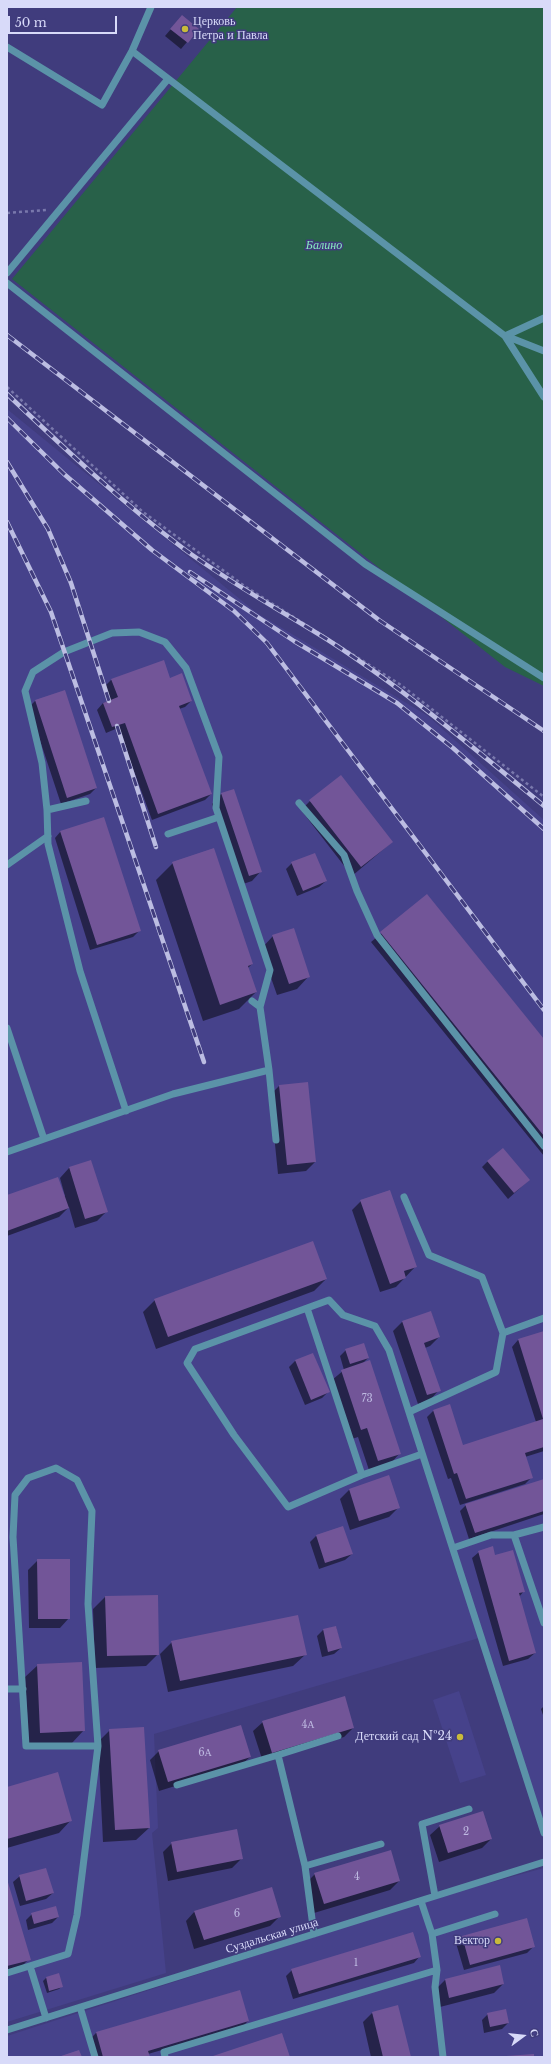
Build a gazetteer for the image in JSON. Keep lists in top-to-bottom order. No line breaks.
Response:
{"streets":{"street":["Суздальская улица"]},"parks":["Балино"],"places":["Церковь Петра и Павла","Детский сад №24","Вектор"],"house_numbers":["73","4А","6А","2","4","6","1"],"scale_bar":"50 m","north":"right"}
